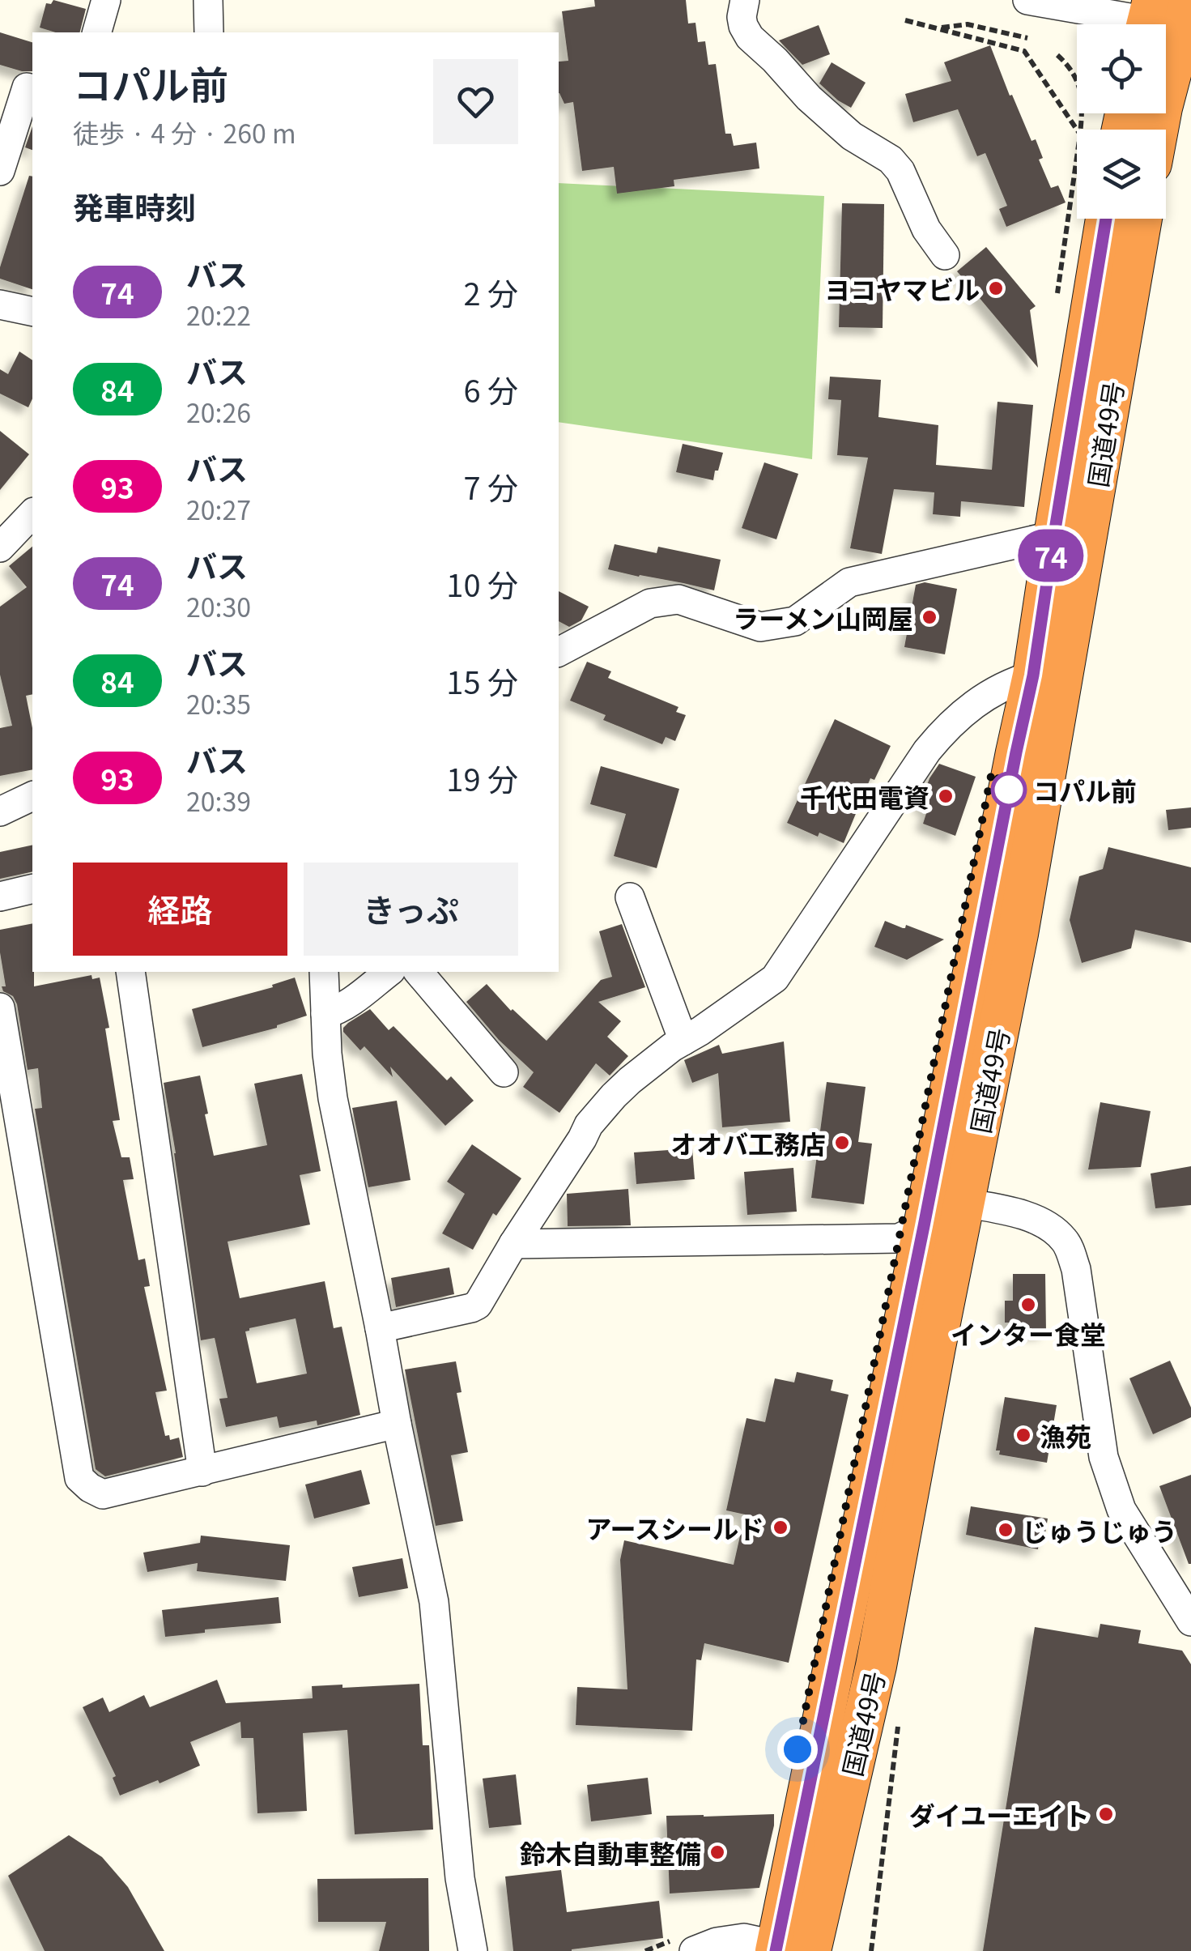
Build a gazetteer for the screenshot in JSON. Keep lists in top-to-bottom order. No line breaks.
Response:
{"streets":{"highway":["国道49号"]},"places":["ヨコヤマビル","ラーメン山岡屋","コパル前","千代田電資","オオバ工務店","インター食堂","漁苑","アースシールド","じゅうじゅう","ダイユーエイト","鈴木自動車整備"],"lines":["bus line 74"],"page":{"on_map":"74","heading":[["コパル前","徒歩 · 4 分 · 260 m"],"発車時刻"],"list":[{"mark":"74","name":"バス","note":"20:22","value":"2 分"},{"mark":"84","name":"バス","note":"20:26","value":"6 分"},{"mark":"93","name":"バス","note":"20:27","value":"7 分"},{"mark":"74","name":"バス","note":"20:30","value":"10 分"},{"mark":"84","name":"バス","note":"20:35","value":"15 分"},{"mark":"93","name":"バス","note":"20:39","value":"19 分"}],"buttons":["経路","きっぷ"]}}
